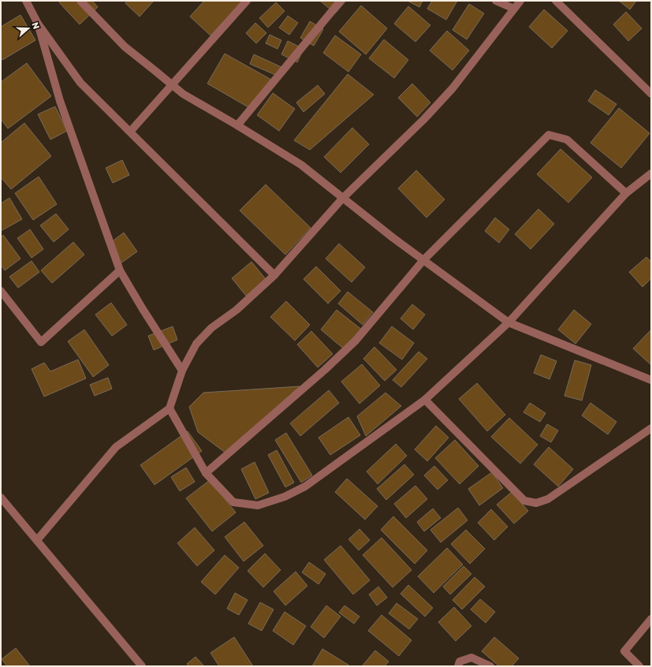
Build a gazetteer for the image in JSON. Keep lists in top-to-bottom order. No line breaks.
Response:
{"north":"right"}
